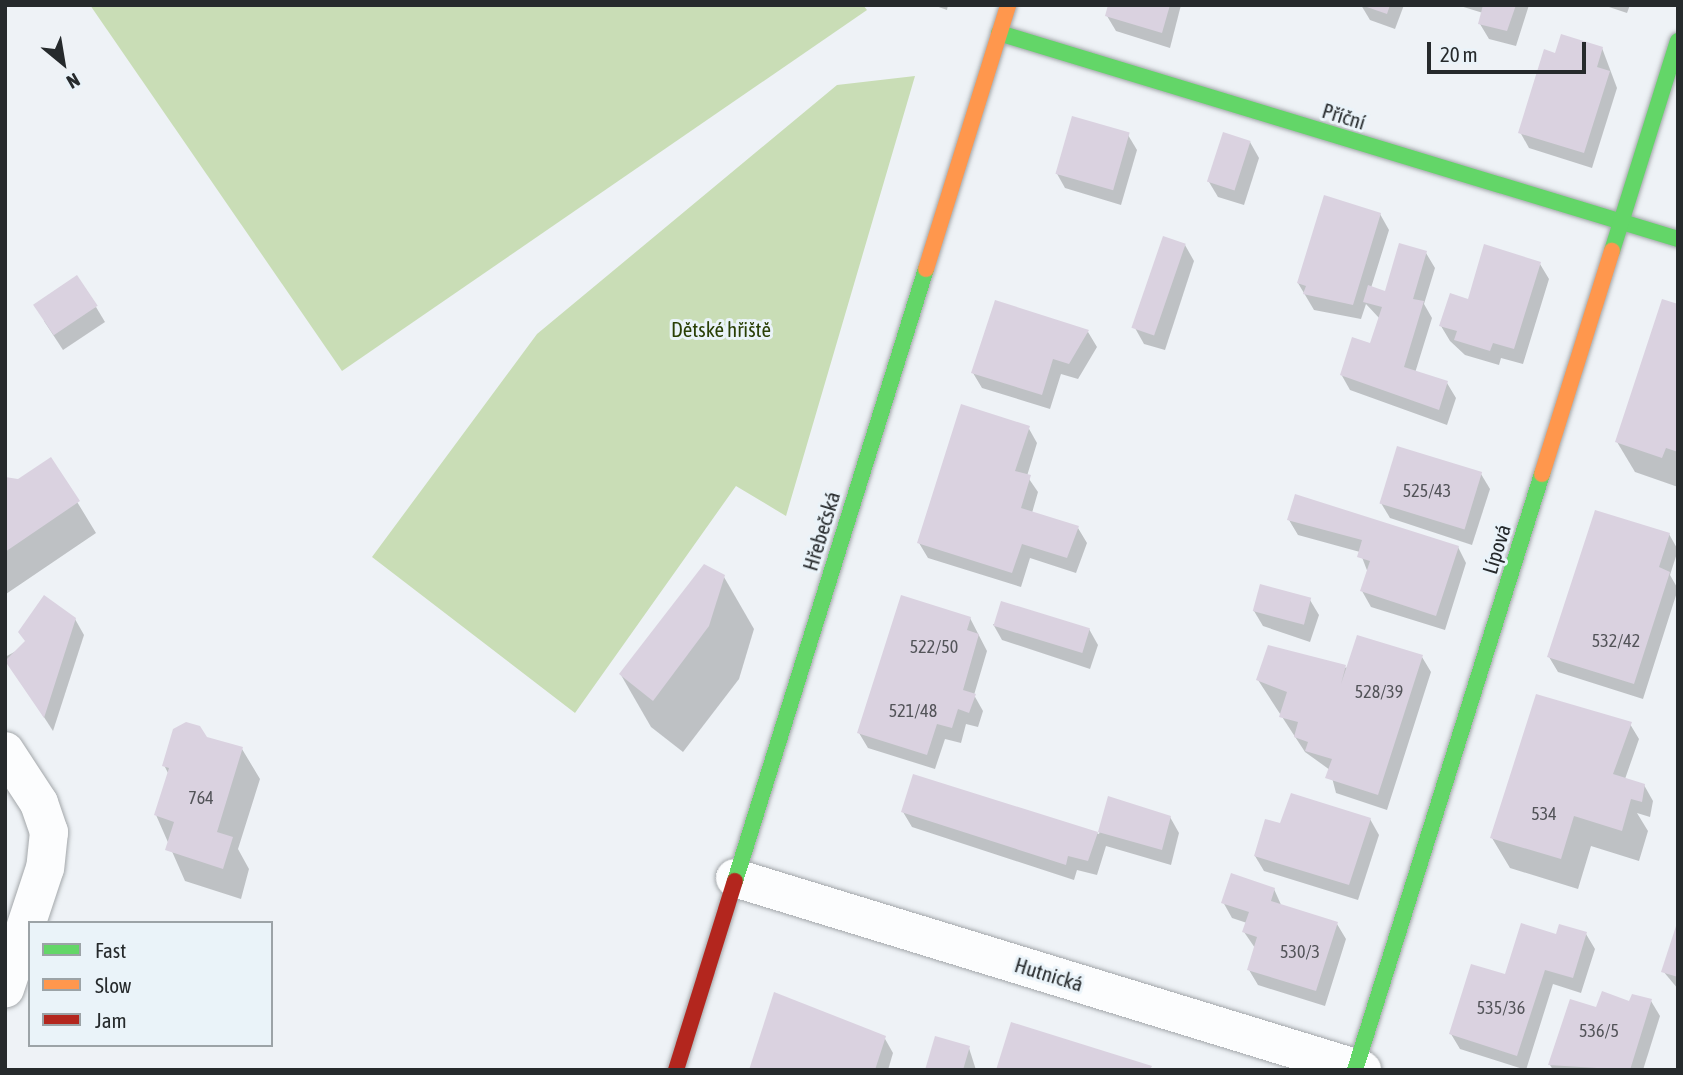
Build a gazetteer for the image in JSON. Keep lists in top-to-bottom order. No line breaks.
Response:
{"streets":{"street":["Příční","Hřebečská","Lípová","Hutnická"]},"crossings":[["Příční","Hřebečská"],["Příční","Lípová"],["Hřebečská","Hutnická"],["Lípová","Hutnická"]],"parks":["Dětské hřiště"],"house_numbers":["525/43","532/42","522/50","528/39","521/48","764","534","530/3","535/36","536/5"],"legend":["Fast","Slow","Jam"],"scale_bar":"20 m","north":"bottom right"}
